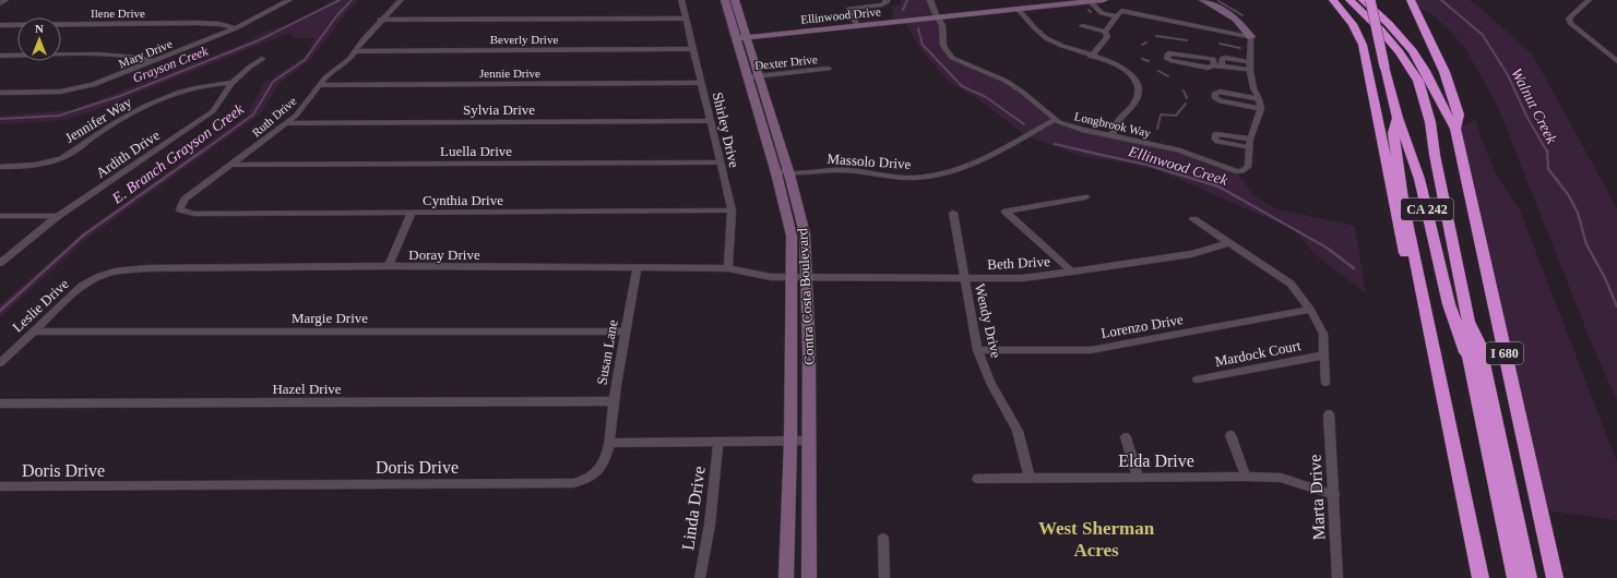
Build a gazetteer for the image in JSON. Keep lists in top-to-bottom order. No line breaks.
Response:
{"streets":{"highway":["CA 242","I 680"],"main road":["Ellinwood Drive","Contra Costa Boulevard"],"street":["Ilene Drive","Beverly Drive","Mary Drive","Dexter Drive","Jennie Drive","Sylvia Drive","Ruth Drive","Jennifer Way","Longbrook Way","Shirley Drive","Luella Drive","Ardith Drive","Massolo Drive","Cynthia Drive","Doray Drive","Beth Drive","Leslie Drive","Margie Drive","Wendy Drive","Lorenzo Drive","Susan Lane","Mardock Court","Hazel Drive","Elda Drive","Doris Drive","Marta Drive","Linda Drive"]},"crossings":[["Ilene Drive","Mary Drive"],["Ellinwood Drive","Longbrook Way"],["Ellinwood Drive","Contra Costa Boulevard"],["Beverly Drive","Ruth Drive"],["Beverly Drive","Shirley Drive"],["Dexter Drive","Contra Costa Boulevard"],["Jennie Drive","Ruth Drive"],["Jennie Drive","Shirley Drive"],["Sylvia Drive","Ruth Drive"],["Sylvia Drive","Shirley Drive"],["Ruth Drive","Luella Drive"],["Ruth Drive","Cynthia Drive"],["Jennifer Way","Ardith Drive"],["Longbrook Way","Massolo Drive"],["Shirley Drive","Luella Drive"],["Shirley Drive","Cynthia Drive"],["Shirley Drive","Doray Drive"],["Massolo Drive","Contra Costa Boulevard"],["CA 242","I 680"],["Doray Drive","Beth Drive"],["Doray Drive","Contra Costa Boulevard"],["Doray Drive","Leslie Drive"],["Doray Drive","Susan Lane"],["Beth Drive","Contra Costa Boulevard"],["Beth Drive","Wendy Drive"],["Leslie Drive","Margie Drive"],["Margie Drive","Susan Lane"],["Wendy Drive","Lorenzo Drive"],["Wendy Drive","Elda Drive"],["Susan Lane","Hazel Drive"],["Susan Lane","Doris Drive"],["Elda Drive","Marta Drive"]],"districts":["West Sherman Acres"],"water":["Grayson Creek","Walnut Creek","E. Branch Grayson Creek","Ellinwood Creek"],"north":"top"}
